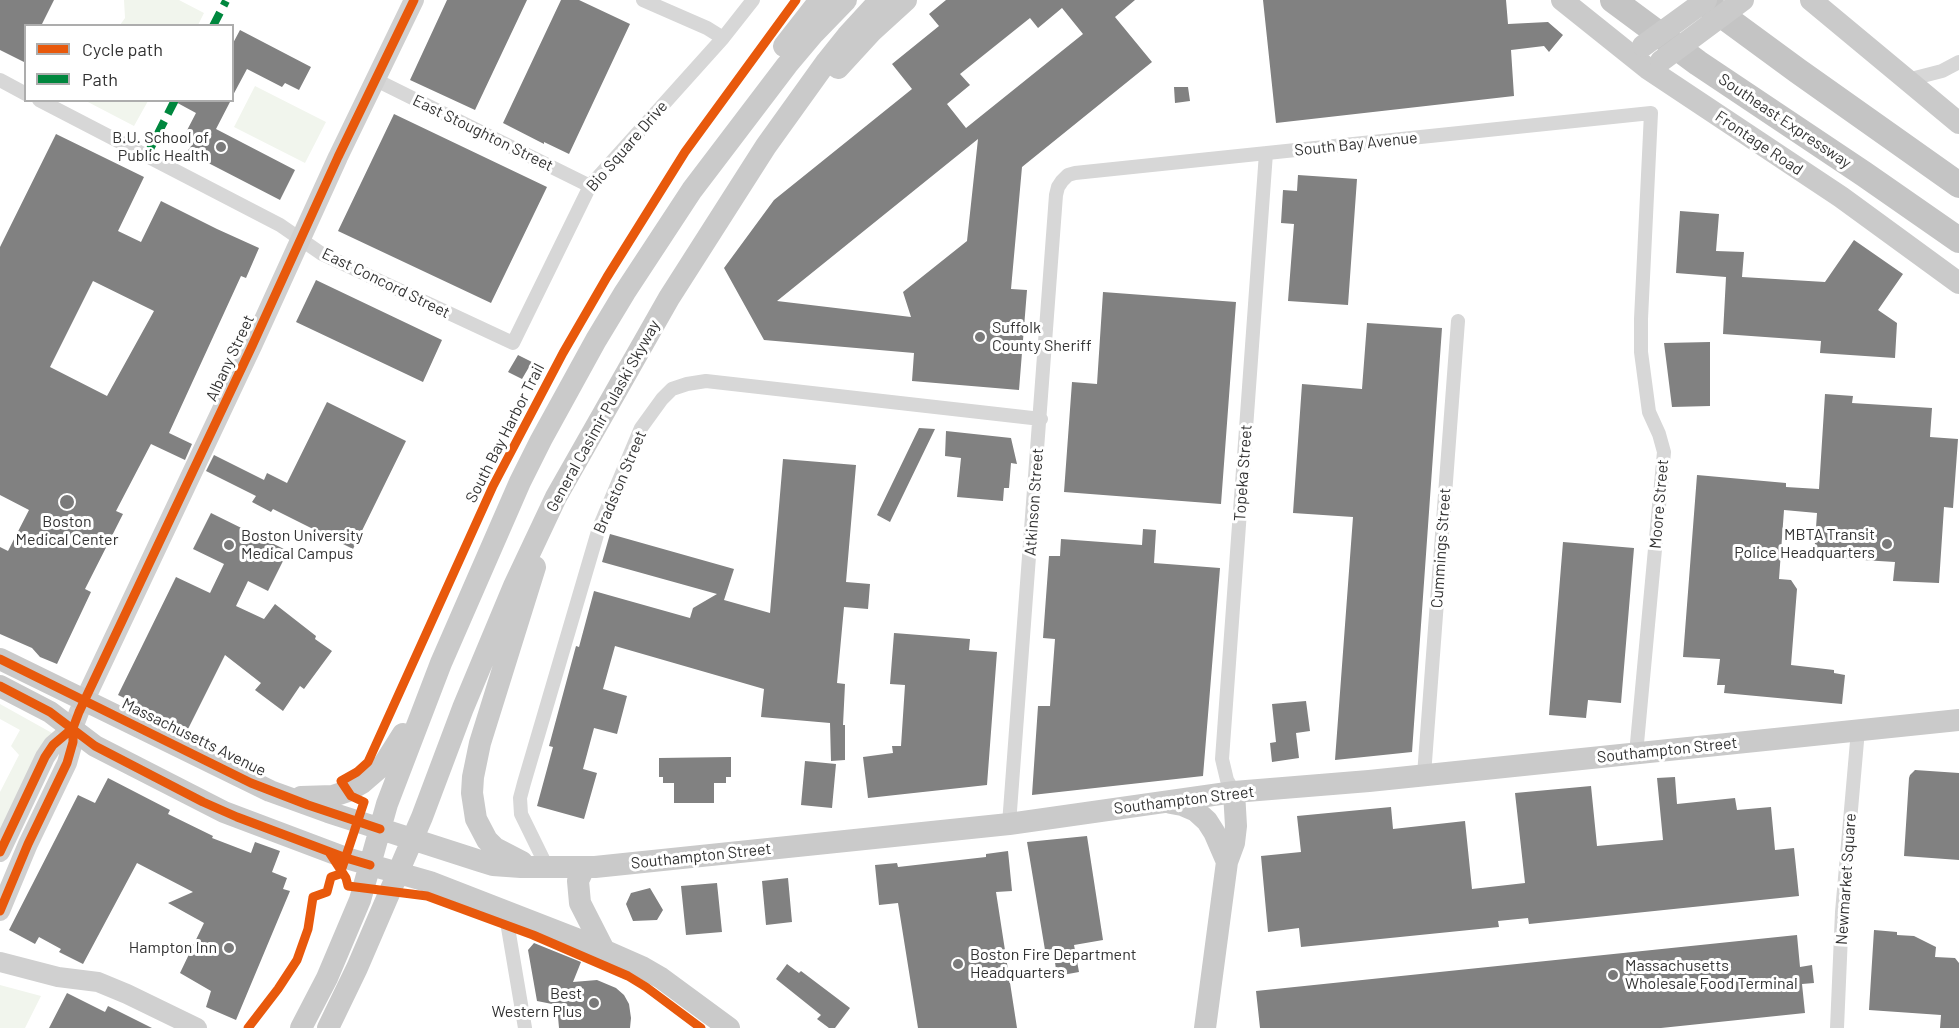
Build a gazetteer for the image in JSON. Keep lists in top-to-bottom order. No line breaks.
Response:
{"streets":{"highway":["Southeast Expressway"],"main road":["Frontage Road","Albany Street","General Casimir Pulaski Skyway","Massachusetts Avenue","Southampton Street"],"street":["East Stoughton Street","South Bay Avenue","Bio Square Drive","East Concord Street","Topeka Street","Bradston Street","Atkinson Street","Moore Street","Cummings Street","Newmarket Square"],"cycle path":["South Bay Harbor Trail"]},"crossings":[["East Stoughton Street","Bio Square Drive"],["East Stoughton Street","Albany Street"],["South Bay Avenue","Topeka Street"],["South Bay Avenue","Atkinson Street"],["South Bay Avenue","Moore Street"],["Bio Square Drive","East Concord Street"],["East Concord Street","Albany Street"],["Albany Street","Massachusetts Avenue"],["General Casimir Pulaski Skyway","Massachusetts Avenue"],["General Casimir Pulaski Skyway","Southampton Street"],["Topeka Street","Southampton Street"],["Bradston Street","Atkinson Street"],["Bradston Street","Southampton Street"],["Atkinson Street","Southampton Street"],["Moore Street","Southampton Street"],["Cummings Street","Southampton Street"],["Massachusetts Avenue","Southampton Street"],["Southampton Street","Newmarket Square"]],"places":["B.U. School of Public Health","Suffolk County Sheriff","Boston Medical Center","MBTA Transit Police Headquarters","Boston University Medical Campus","Hampton Inn","Boston Fire Department Headquarters","Massachusetts Wholesale Food Terminal","Best Western Plus"],"legend":["Cycle path","Path"]}
